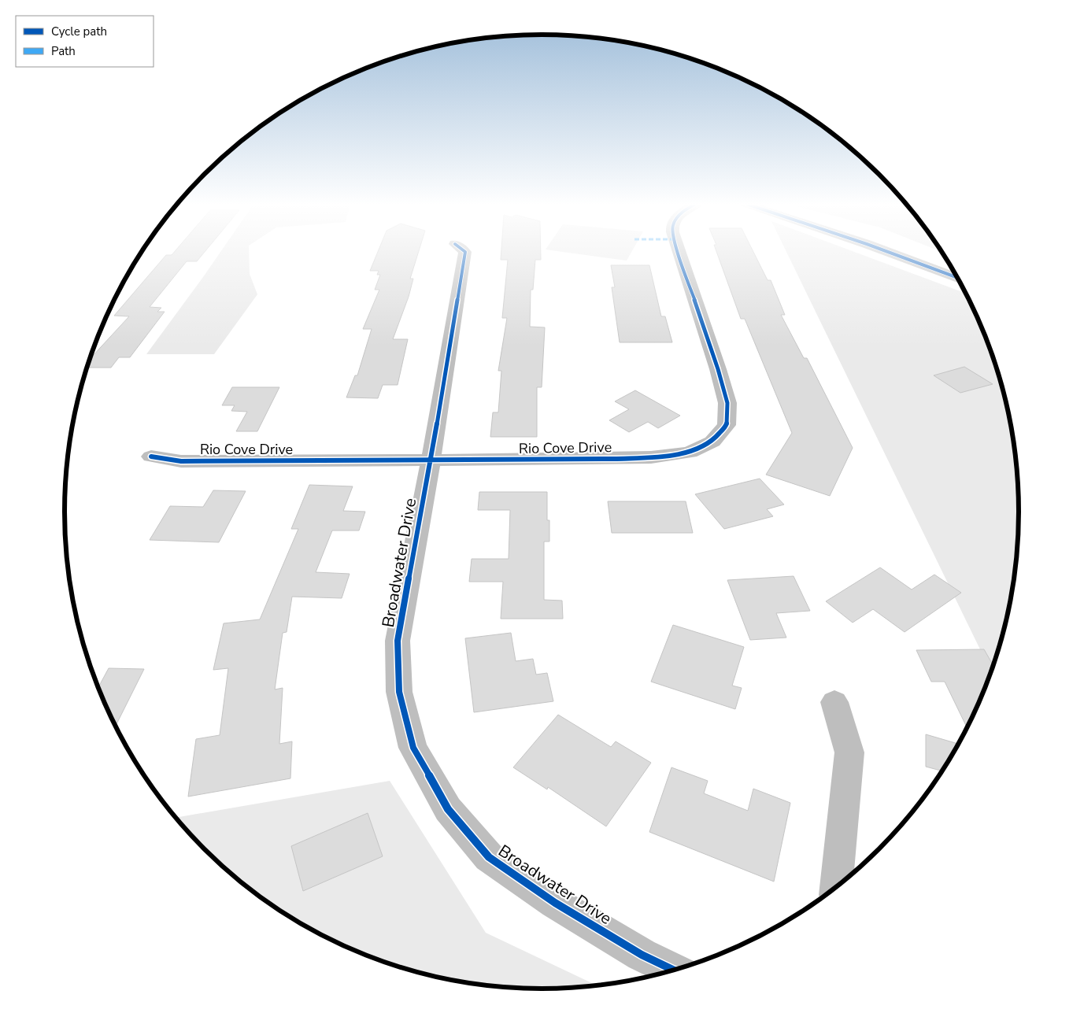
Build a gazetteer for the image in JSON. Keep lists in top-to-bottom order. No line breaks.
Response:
{"streets":{"street":["Rio Cove Drive","Broadwater Drive"]},"crossings":[["Rio Cove Drive","Broadwater Drive"]],"legend":["Cycle path","Path"]}
